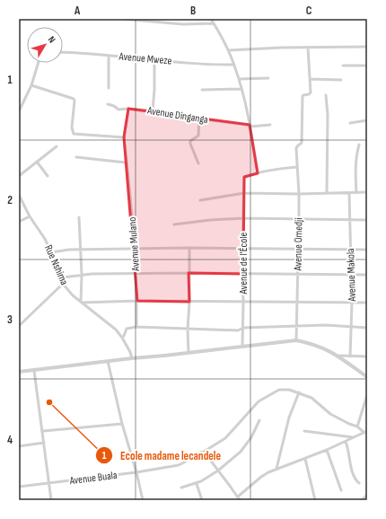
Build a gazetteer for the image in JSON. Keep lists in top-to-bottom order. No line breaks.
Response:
{"streets":{"street":["Avenue Mweze","Avenue Dinganga","Avenue Mulano","Avenue Omedji","Avenue de l'École","Rue Nshima","Avenue Makola","Avenue Buala"]},"crossings":[["Avenue Dinganga","Avenue Mulano"]],"places":["Ecole madame lecandele"],"north":"top right","grid":{"columns":["A","B","C"],"rows":["1","2","3","4"]}}
